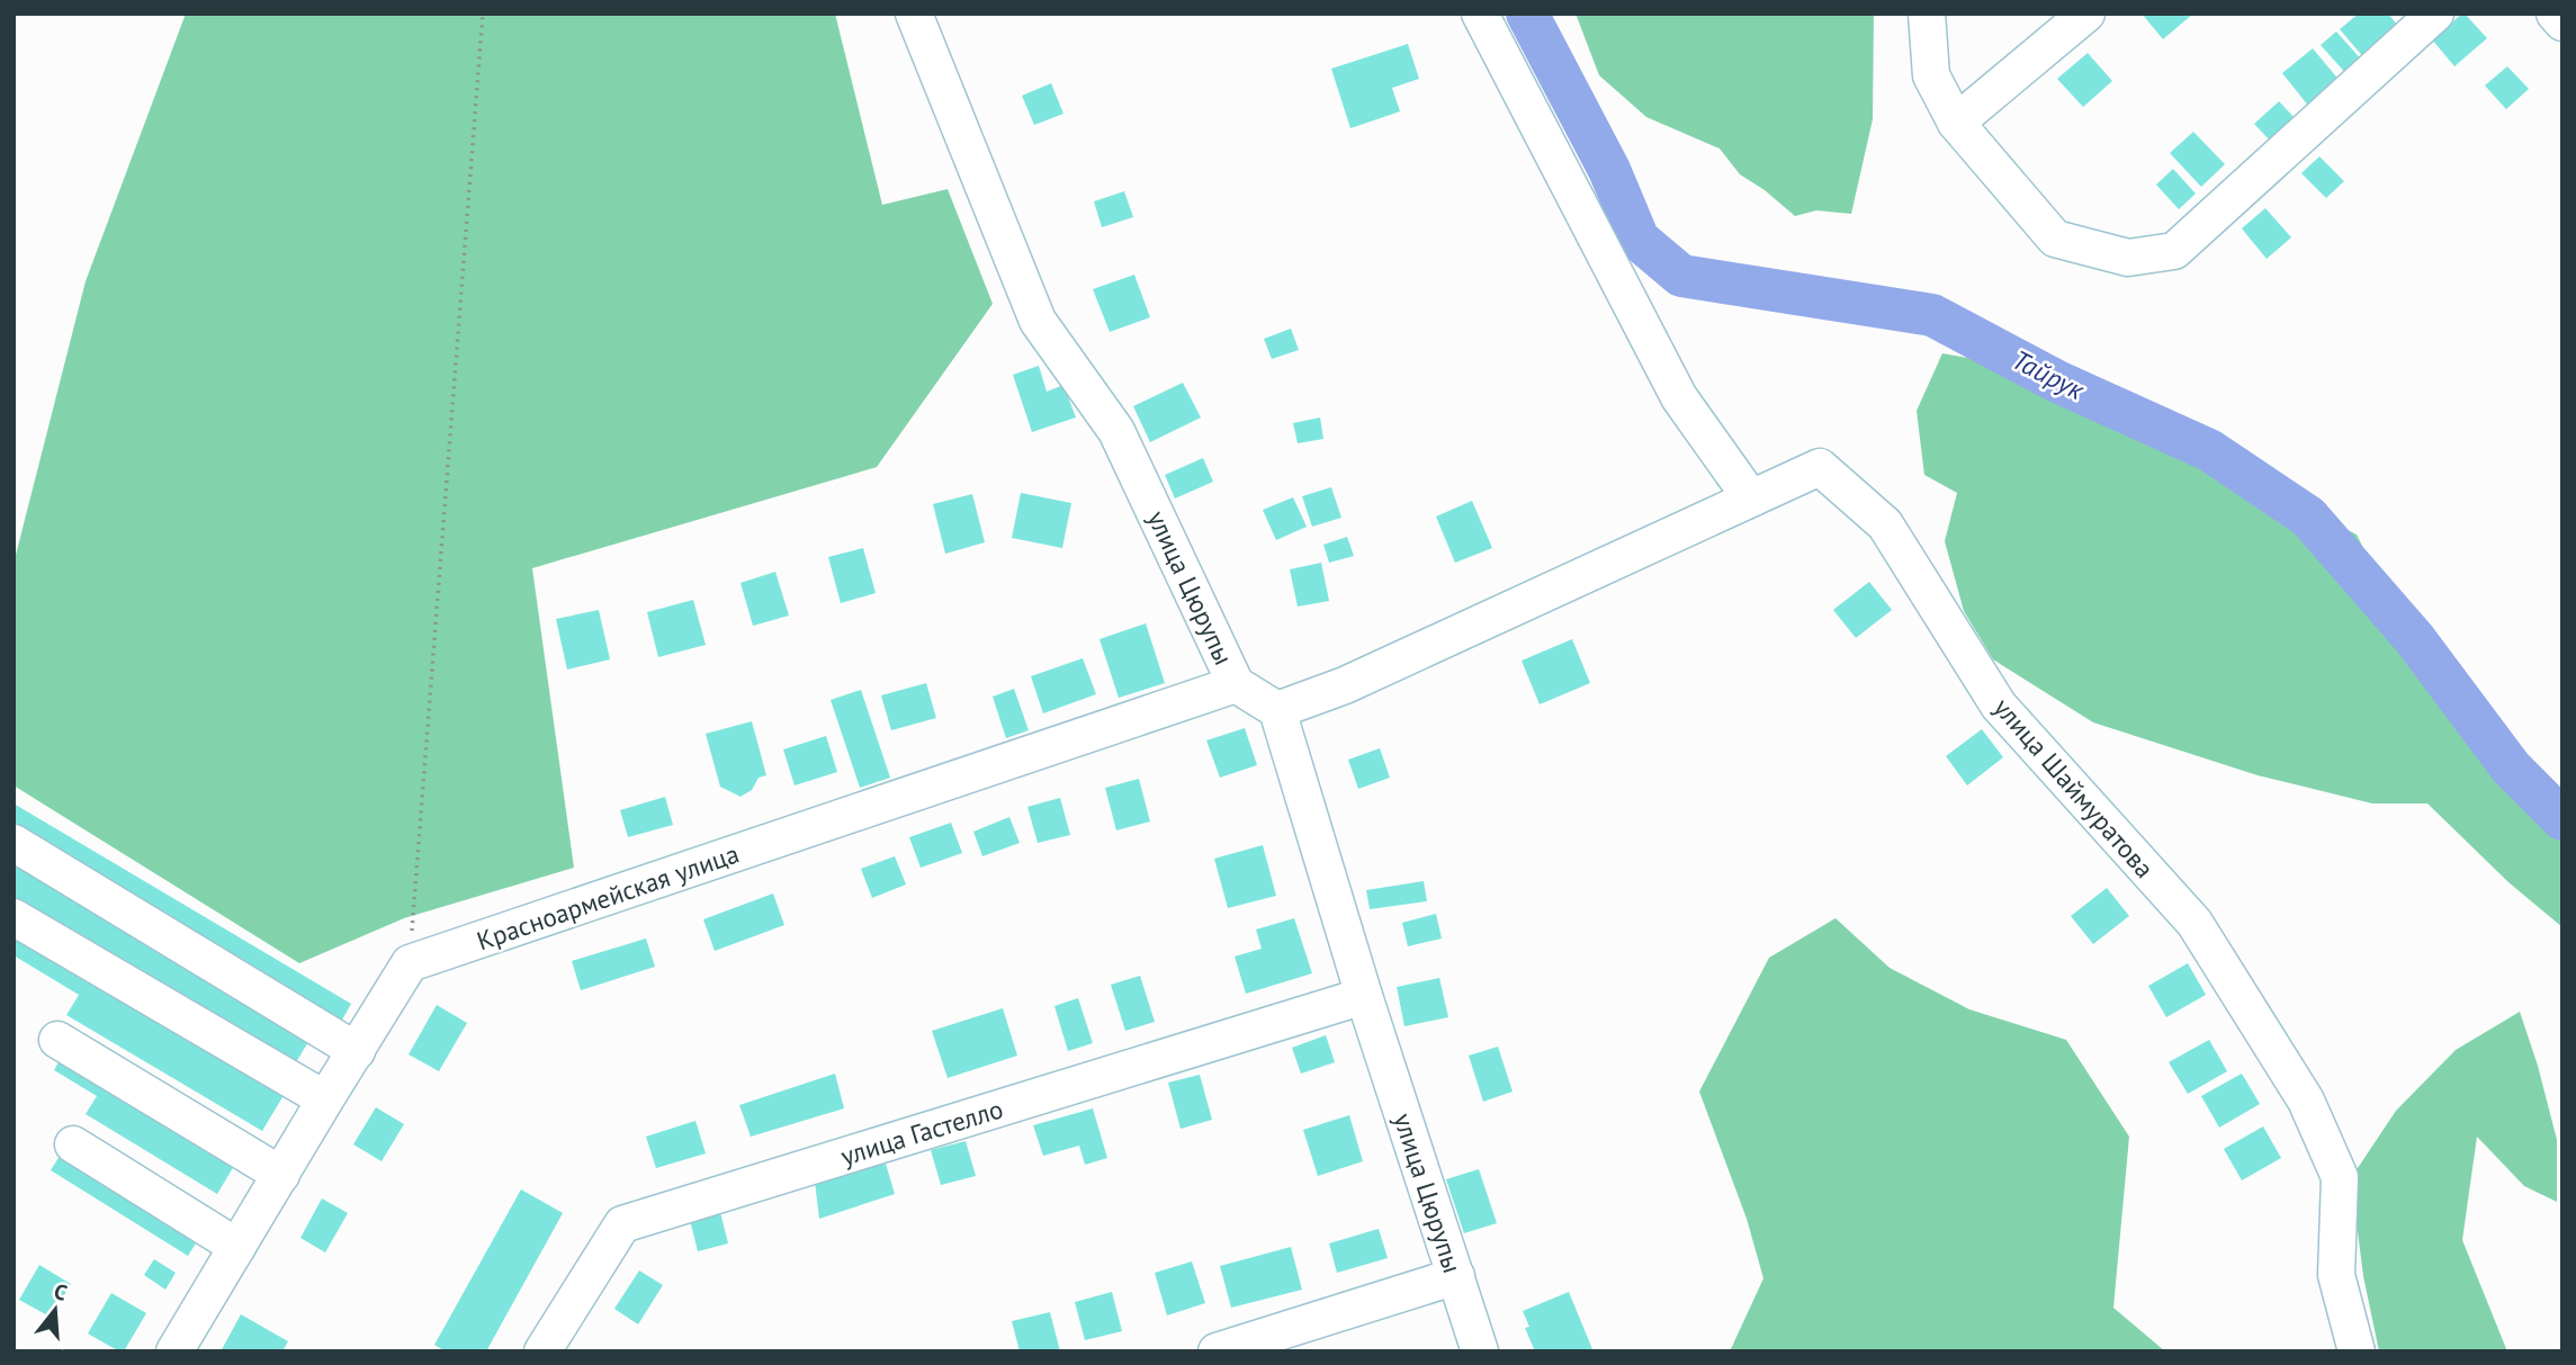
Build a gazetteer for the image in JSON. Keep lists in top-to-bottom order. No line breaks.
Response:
{"streets":{"street":["улица Цюрупы","улица Шаймуратова","Красноармейская улица","улица Гастелло"]},"crossings":[["улица Цюрупы","Красноармейская улица"],["улица Цюрупы","улица Гастелло"]],"water":["Тайрук"],"north":"top"}
